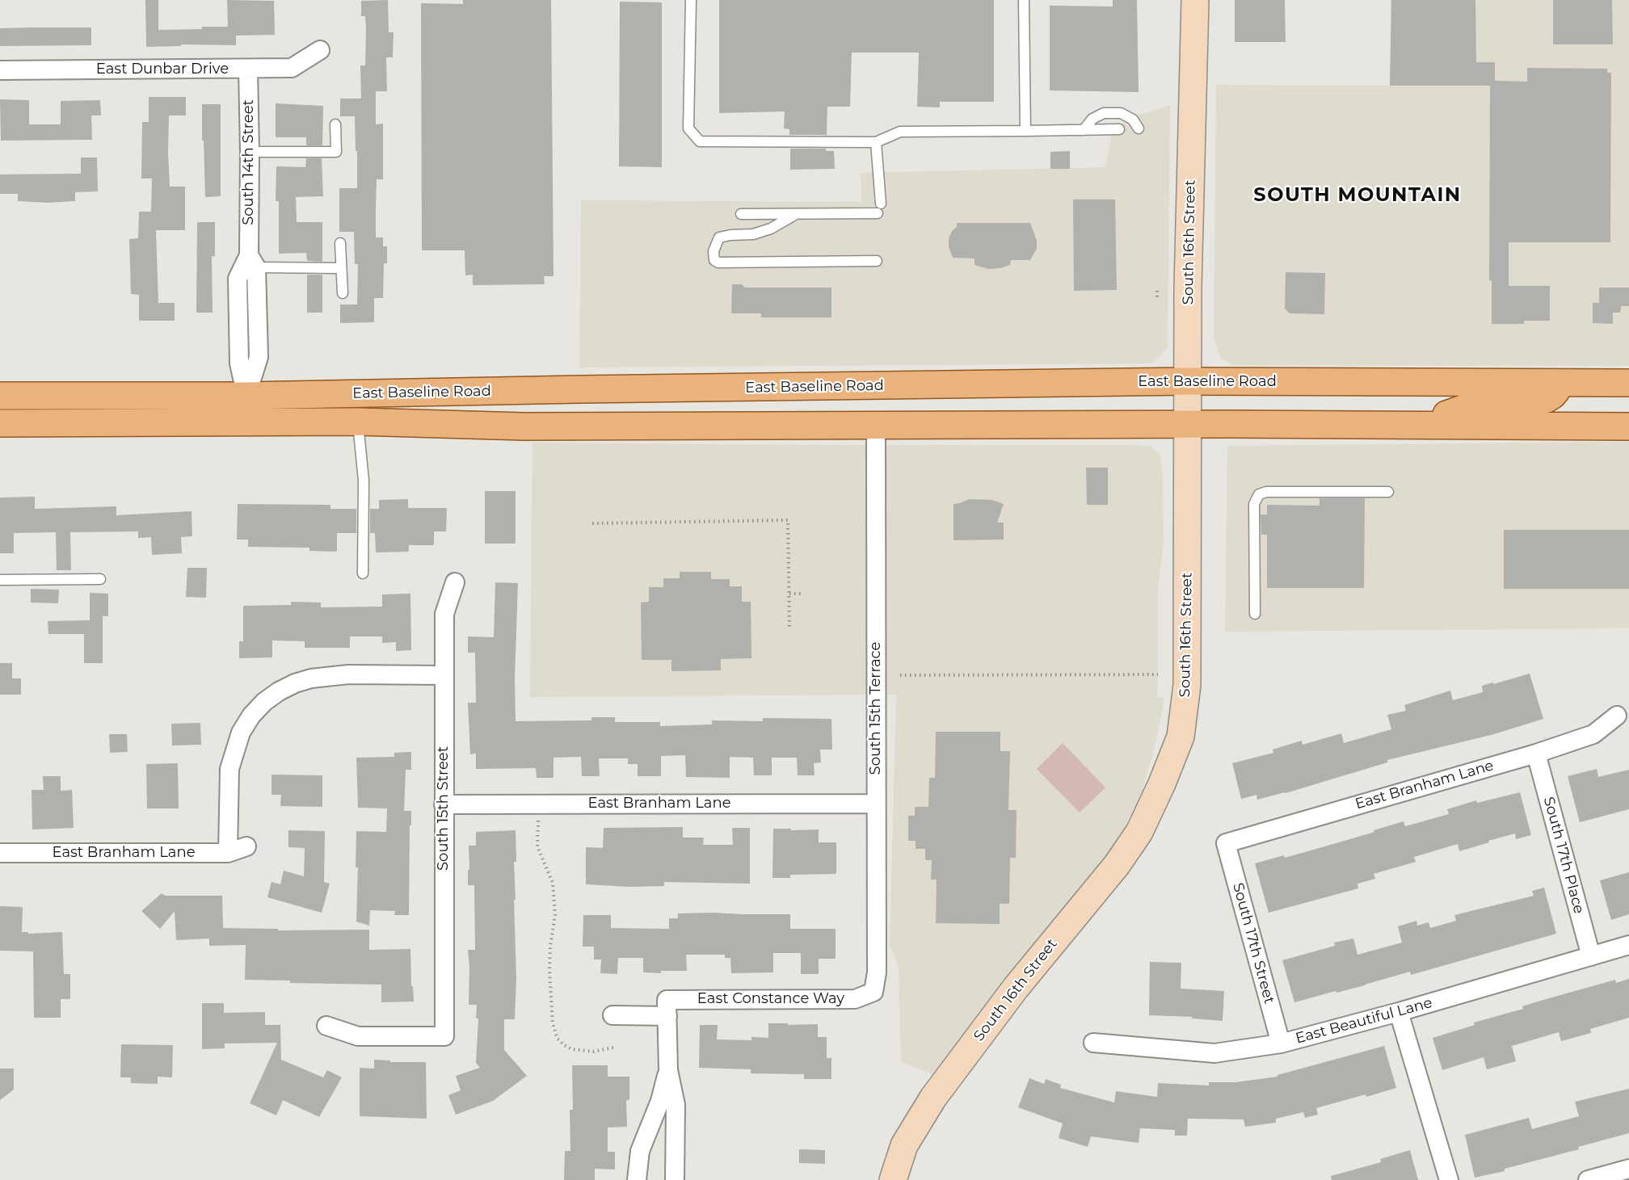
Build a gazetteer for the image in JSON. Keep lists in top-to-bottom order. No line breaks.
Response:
{"streets":{"main road":["South 16th Street","East Baseline Road"],"street":["East Dunbar Drive","South 14th Street","South 15th Terrace","East Branham Lane","South 15th Street","South 17th Place","South 17th Street","East Constance Way","East Beautiful Lane"]},"crossings":[["East Dunbar Drive","South 14th Street"],["South 14th Street","East Baseline Road"],["South 16th Street","East Baseline Road"],["East Baseline Road","South 15th Terrace"],["South 15th Terrace","East Branham Lane"],["South 15th Terrace","East Constance Way"],["East Branham Lane","South 15th Street"],["East Branham Lane","South 17th Place"],["East Branham Lane","South 17th Street"],["South 17th Place","East Beautiful Lane"],["South 17th Street","East Beautiful Lane"]],"districts":["SOUTH MOUNTAIN"]}
